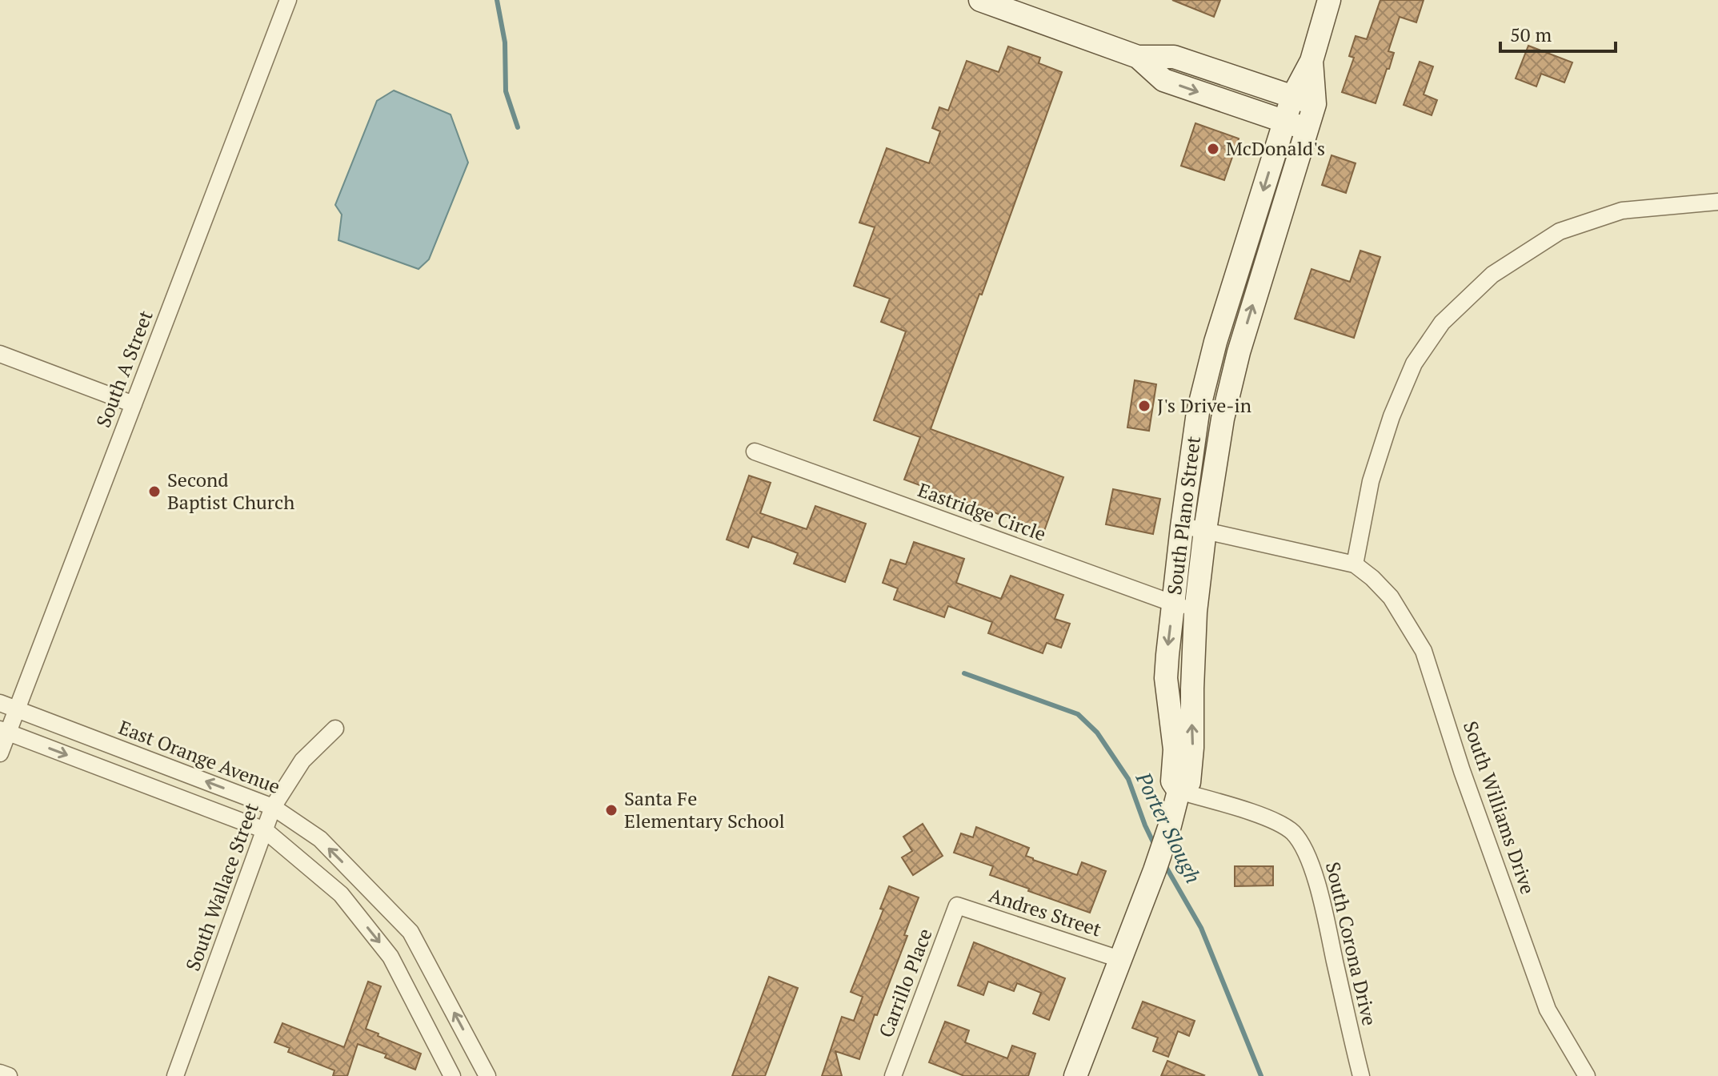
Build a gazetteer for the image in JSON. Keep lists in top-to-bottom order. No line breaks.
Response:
{"streets":{"main road":["South Plano Street"],"street":["South A Street","Eastridge Circle","East Orange Avenue","South Williams Drive","South Wallace Street","Andres Street","South Corona Drive","Carrillo Place"]},"crossings":[["South A Street","East Orange Avenue"],["Eastridge Circle","South Plano Street"],["South Plano Street","Andres Street"],["South Plano Street","South Corona Drive"],["East Orange Avenue","South Wallace Street"],["Andres Street","Carrillo Place"]],"water":["Porter Slough"],"places":["McDonald's","J's Drive-in","Second Baptist Church","Santa Fe Elementary School"],"scale_bar":"50 m"}
